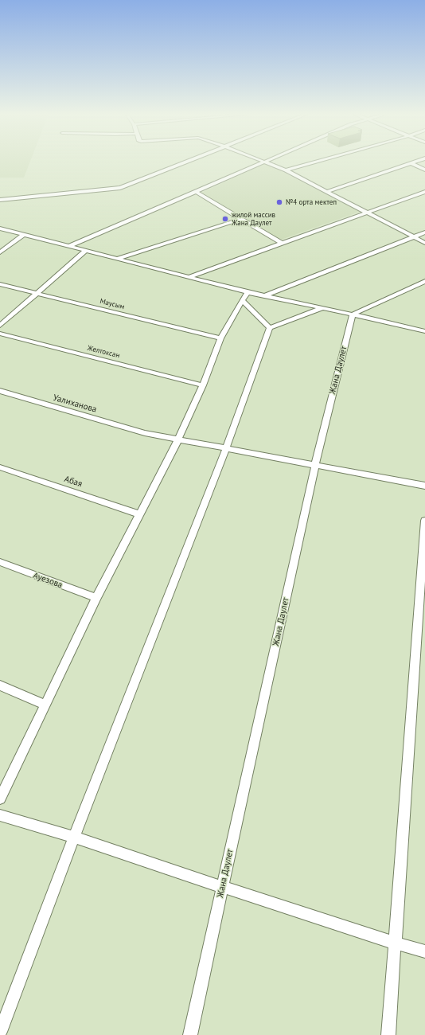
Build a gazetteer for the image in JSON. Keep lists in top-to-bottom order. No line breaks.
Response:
{"streets":{"street":["Маусым","Желтоксан","Жана Даулет","Уалиханова","Абая","Ауезова"]},"crossings":[["Жана Даулет","Уалиханова"]],"places":["№4 орта мектеп","жилой массив Жана Даулет"]}
